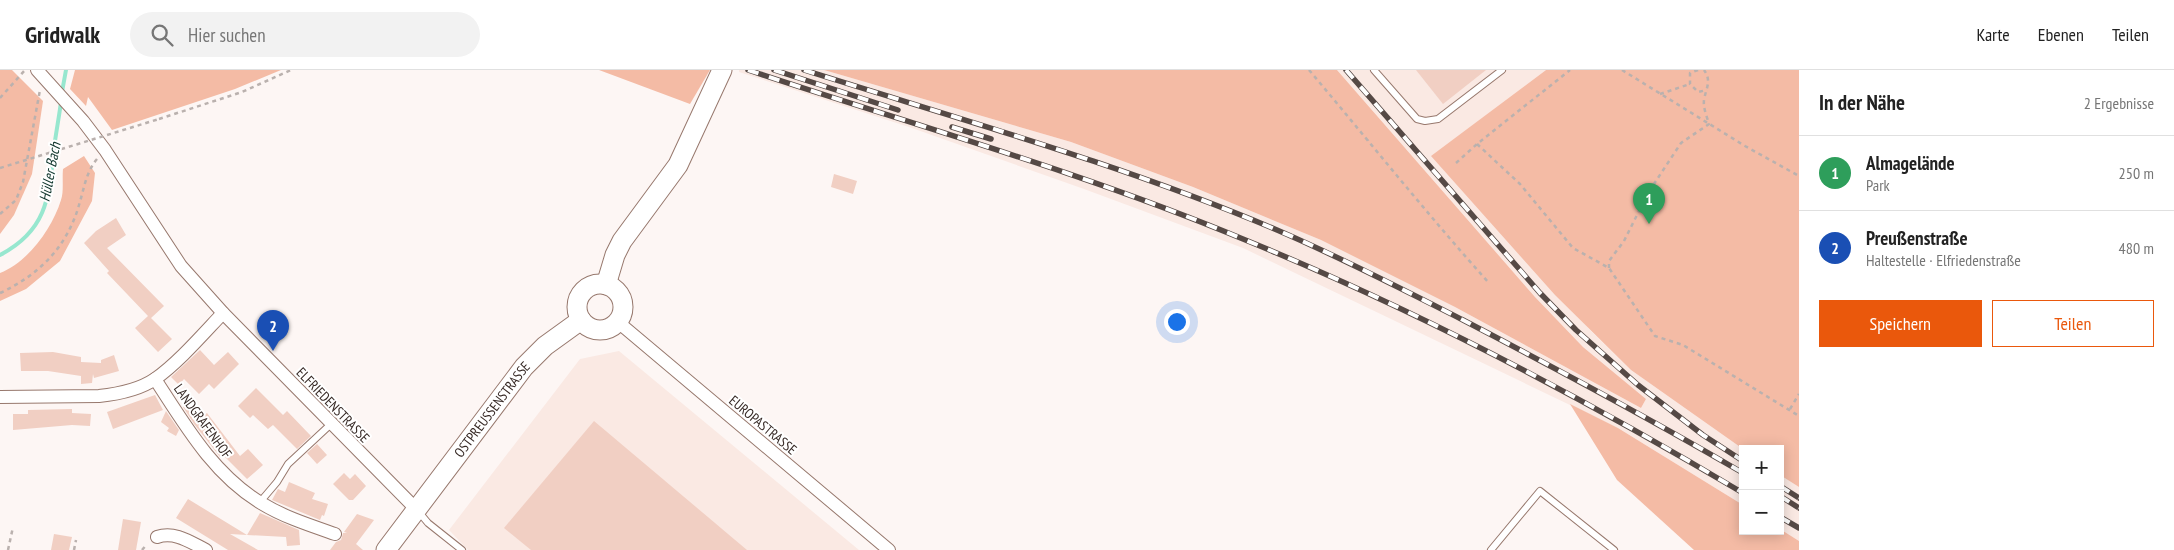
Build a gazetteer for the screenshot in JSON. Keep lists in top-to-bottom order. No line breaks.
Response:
{"streets":{"street":["ELFRIEDENSTRASSE","OSTPREUSSENSTRASSE","LANDGRAFENHOF","EUROPASTRASSE"]},"crossings":[["ELFRIEDENSTRASSE","OSTPREUSSENSTRASSE"],["OSTPREUSSENSTRASSE","EUROPASTRASSE"]],"water":["Hüller Bach"],"page":{"header":"Gridwalk","search":"Hier suchen","nav":["Karte","Ebenen","Teilen"],"heading":["In der Nähe","2 Ergebnisse"],"list":[{"mark":"1","name":"Almagelände","note":"Park","value":"250 m"},{"mark":"2","name":"Preußenstraße","note":"Haltestelle · Elfriedenstraße","value":"480 m"}],"pins":["1","2"],"buttons":["Speichern","Teilen"],"map_buttons":["+","−"]}}
